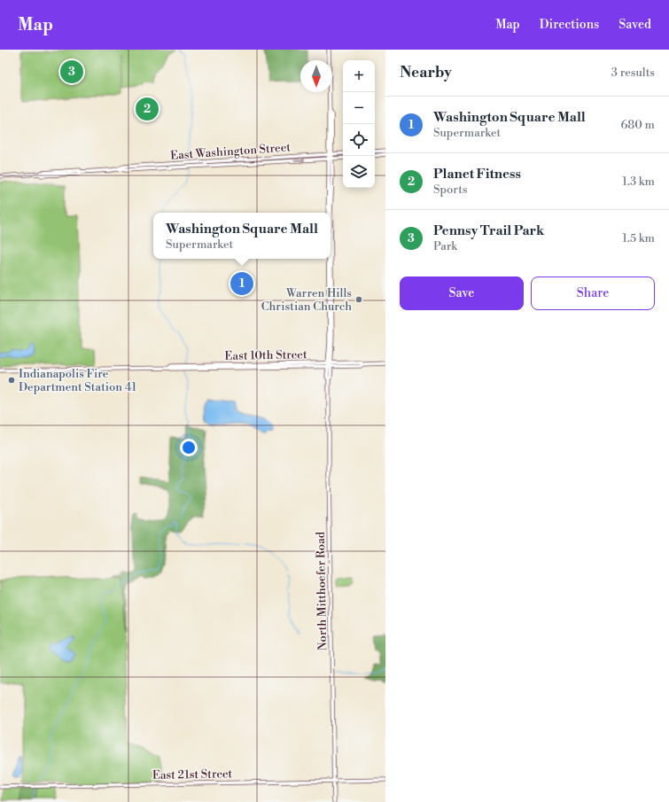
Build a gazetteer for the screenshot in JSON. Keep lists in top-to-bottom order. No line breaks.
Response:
{"streets":{"main road":["East Washington Street","East 10th Street","North Mitthoefer Road","East 21st Street"]},"crossings":[["East Washington Street","North Mitthoefer Road"],["East 10th Street","North Mitthoefer Road"],["North Mitthoefer Road","East 21st Street"]],"places":["Warren Hills Christian Church","Indianapolis Fire Department Station 41"],"north":"bottom","page":{"header":"Map","nav":["Map","Directions","Saved"],"heading":["Nearby","3 results"],"pins":["3","2","1"],"map_buttons":["+","−"],"list":[{"mark":"1","name":"Washington Square Mall","note":"Supermarket","value":"680 m"},{"mark":"2","name":"Planet Fitness","note":"Sports","value":"1.3 km"},{"mark":"3","name":"Pennsy Trail Park","note":"Park","value":"1.5 km"}],"popup":["Washington Square Mall","Supermarket"],"buttons":["Save","Share"]}}
